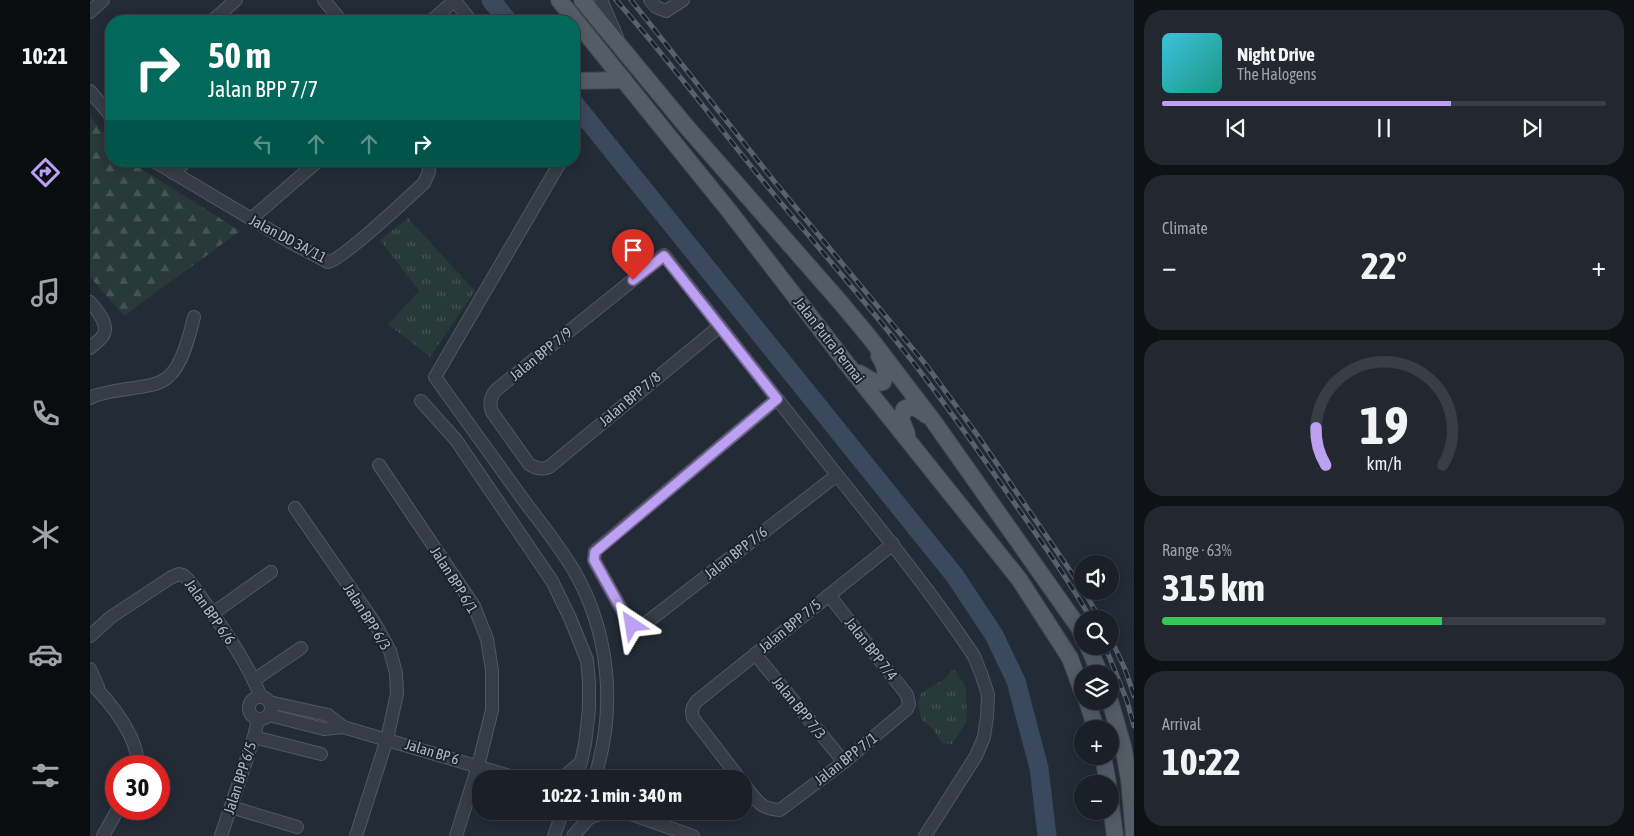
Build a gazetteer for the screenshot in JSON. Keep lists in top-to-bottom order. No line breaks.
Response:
{"streets":{"main road":["Jalan Putra Permai"],"street":["Jalan DD 3A/11","Jalan BPP 7/9","Jalan BPP 7/8","Jalan BPP 7/6","Jalan BPP 6/1","Jalan BPP 6/6","Jalan BPP 6/3","Jalan BPP 7/5","Jalan BPP 7/4","Jalan BPP 7/3","Jalan BP 6","Jalan BPP 7/1","Jalan BPP 6/5"]},"crossings":[["Jalan BPP 7/9","Jalan BPP 7/8"],["Jalan BPP 6/1","Jalan BP 6"],["Jalan BPP 6/6","Jalan BPP 6/5"],["Jalan BPP 6/3","Jalan BP 6"],["Jalan BPP 7/5","Jalan BPP 7/4"],["Jalan BPP 7/5","Jalan BPP 7/3"],["Jalan BPP 7/4","Jalan BPP 7/1"],["Jalan BPP 7/3","Jalan BPP 7/1"]],"page":{"tabs":"10:21","turn":["50 m","Jalan BPP 7/7"],"song":["Night Drive","The Halogens"],"tile":["Climate",["Range · 63%","315 km"],["Arrival","10:22"]],"heat":["−","22°","+"],"map_buttons":["+","−"],"limit":"30","trip":"10:22 · 1 min · 340 m","gauge":["19","km/h"]}}
